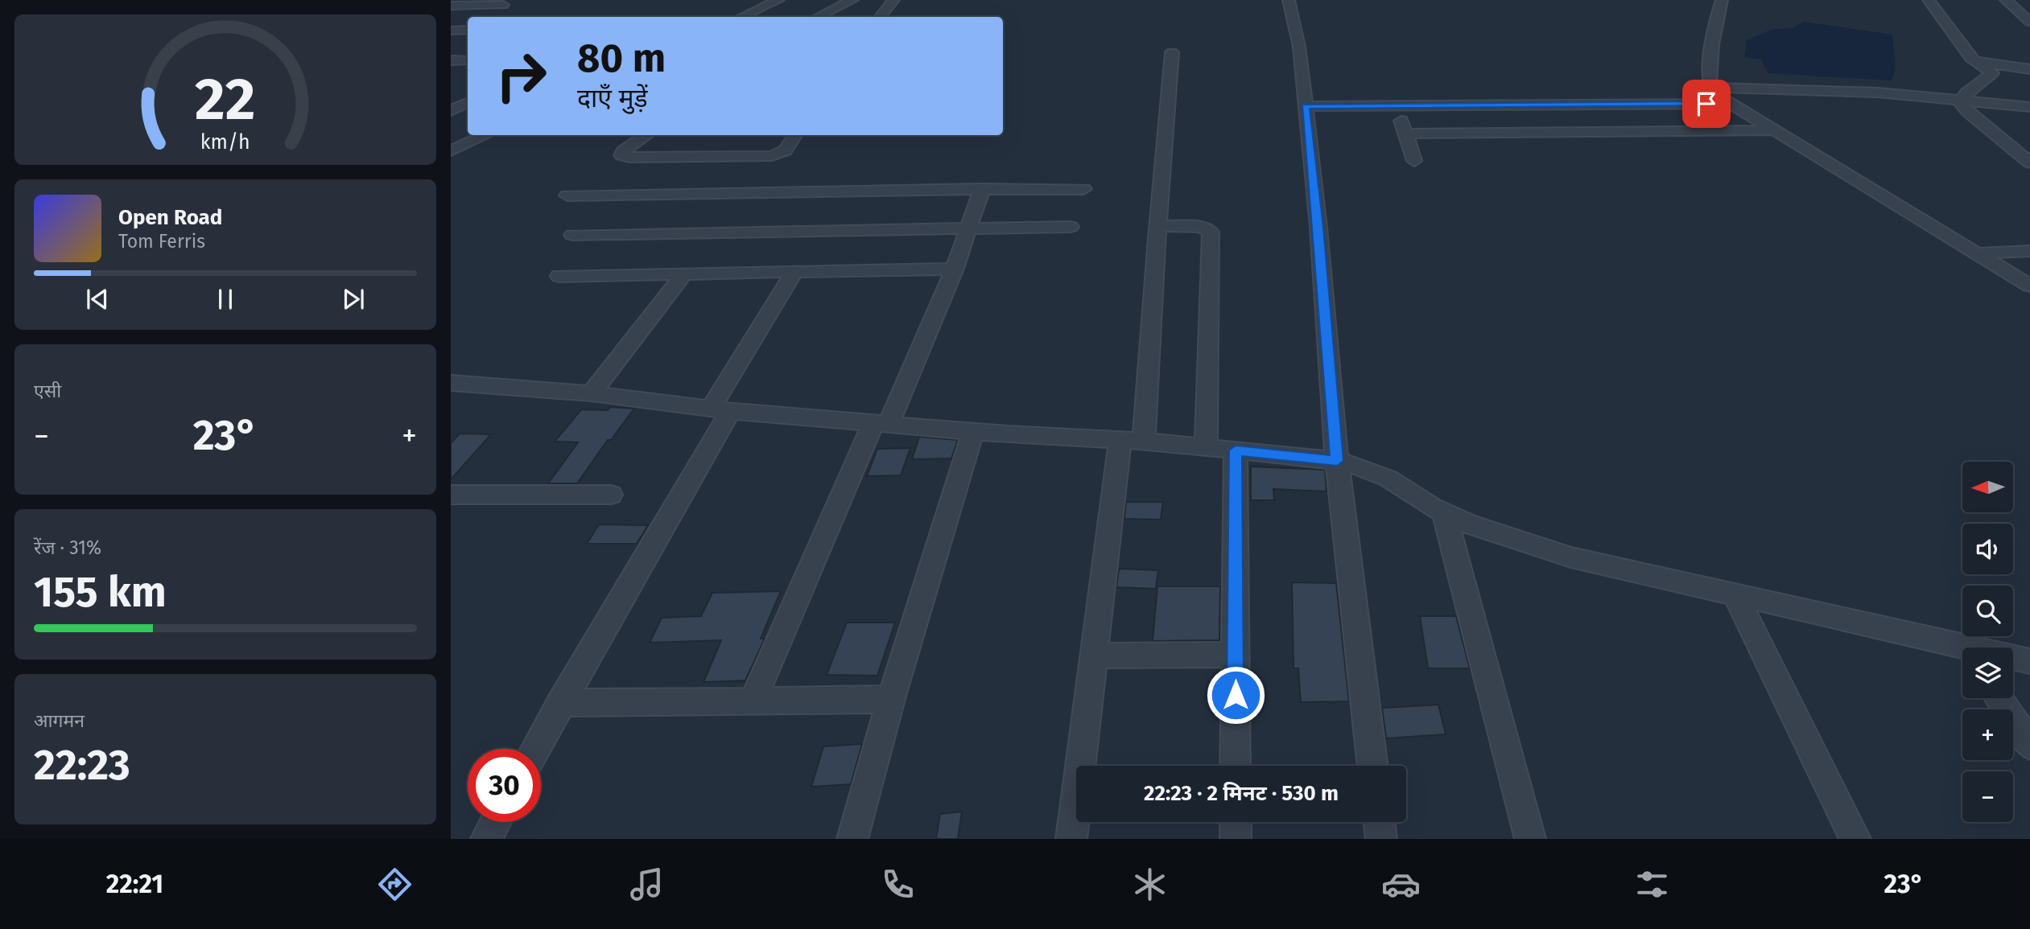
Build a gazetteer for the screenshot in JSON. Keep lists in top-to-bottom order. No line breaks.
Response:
{"north":"left","page":{"turn":["80 m","दाएँ मुड़ें"],"song":["Open Road","Tom Ferris"],"tile":["एसी",["रेंज · 31%","155 km"],["आगमन","22:23"]],"heat":["−","23°","+"],"map_buttons":["+","−"],"limit":"30","trip":"22:23 · 2 मिनट · 530 m","tabs":["22:21","23°"],"gauge":["22","km/h"]}}
